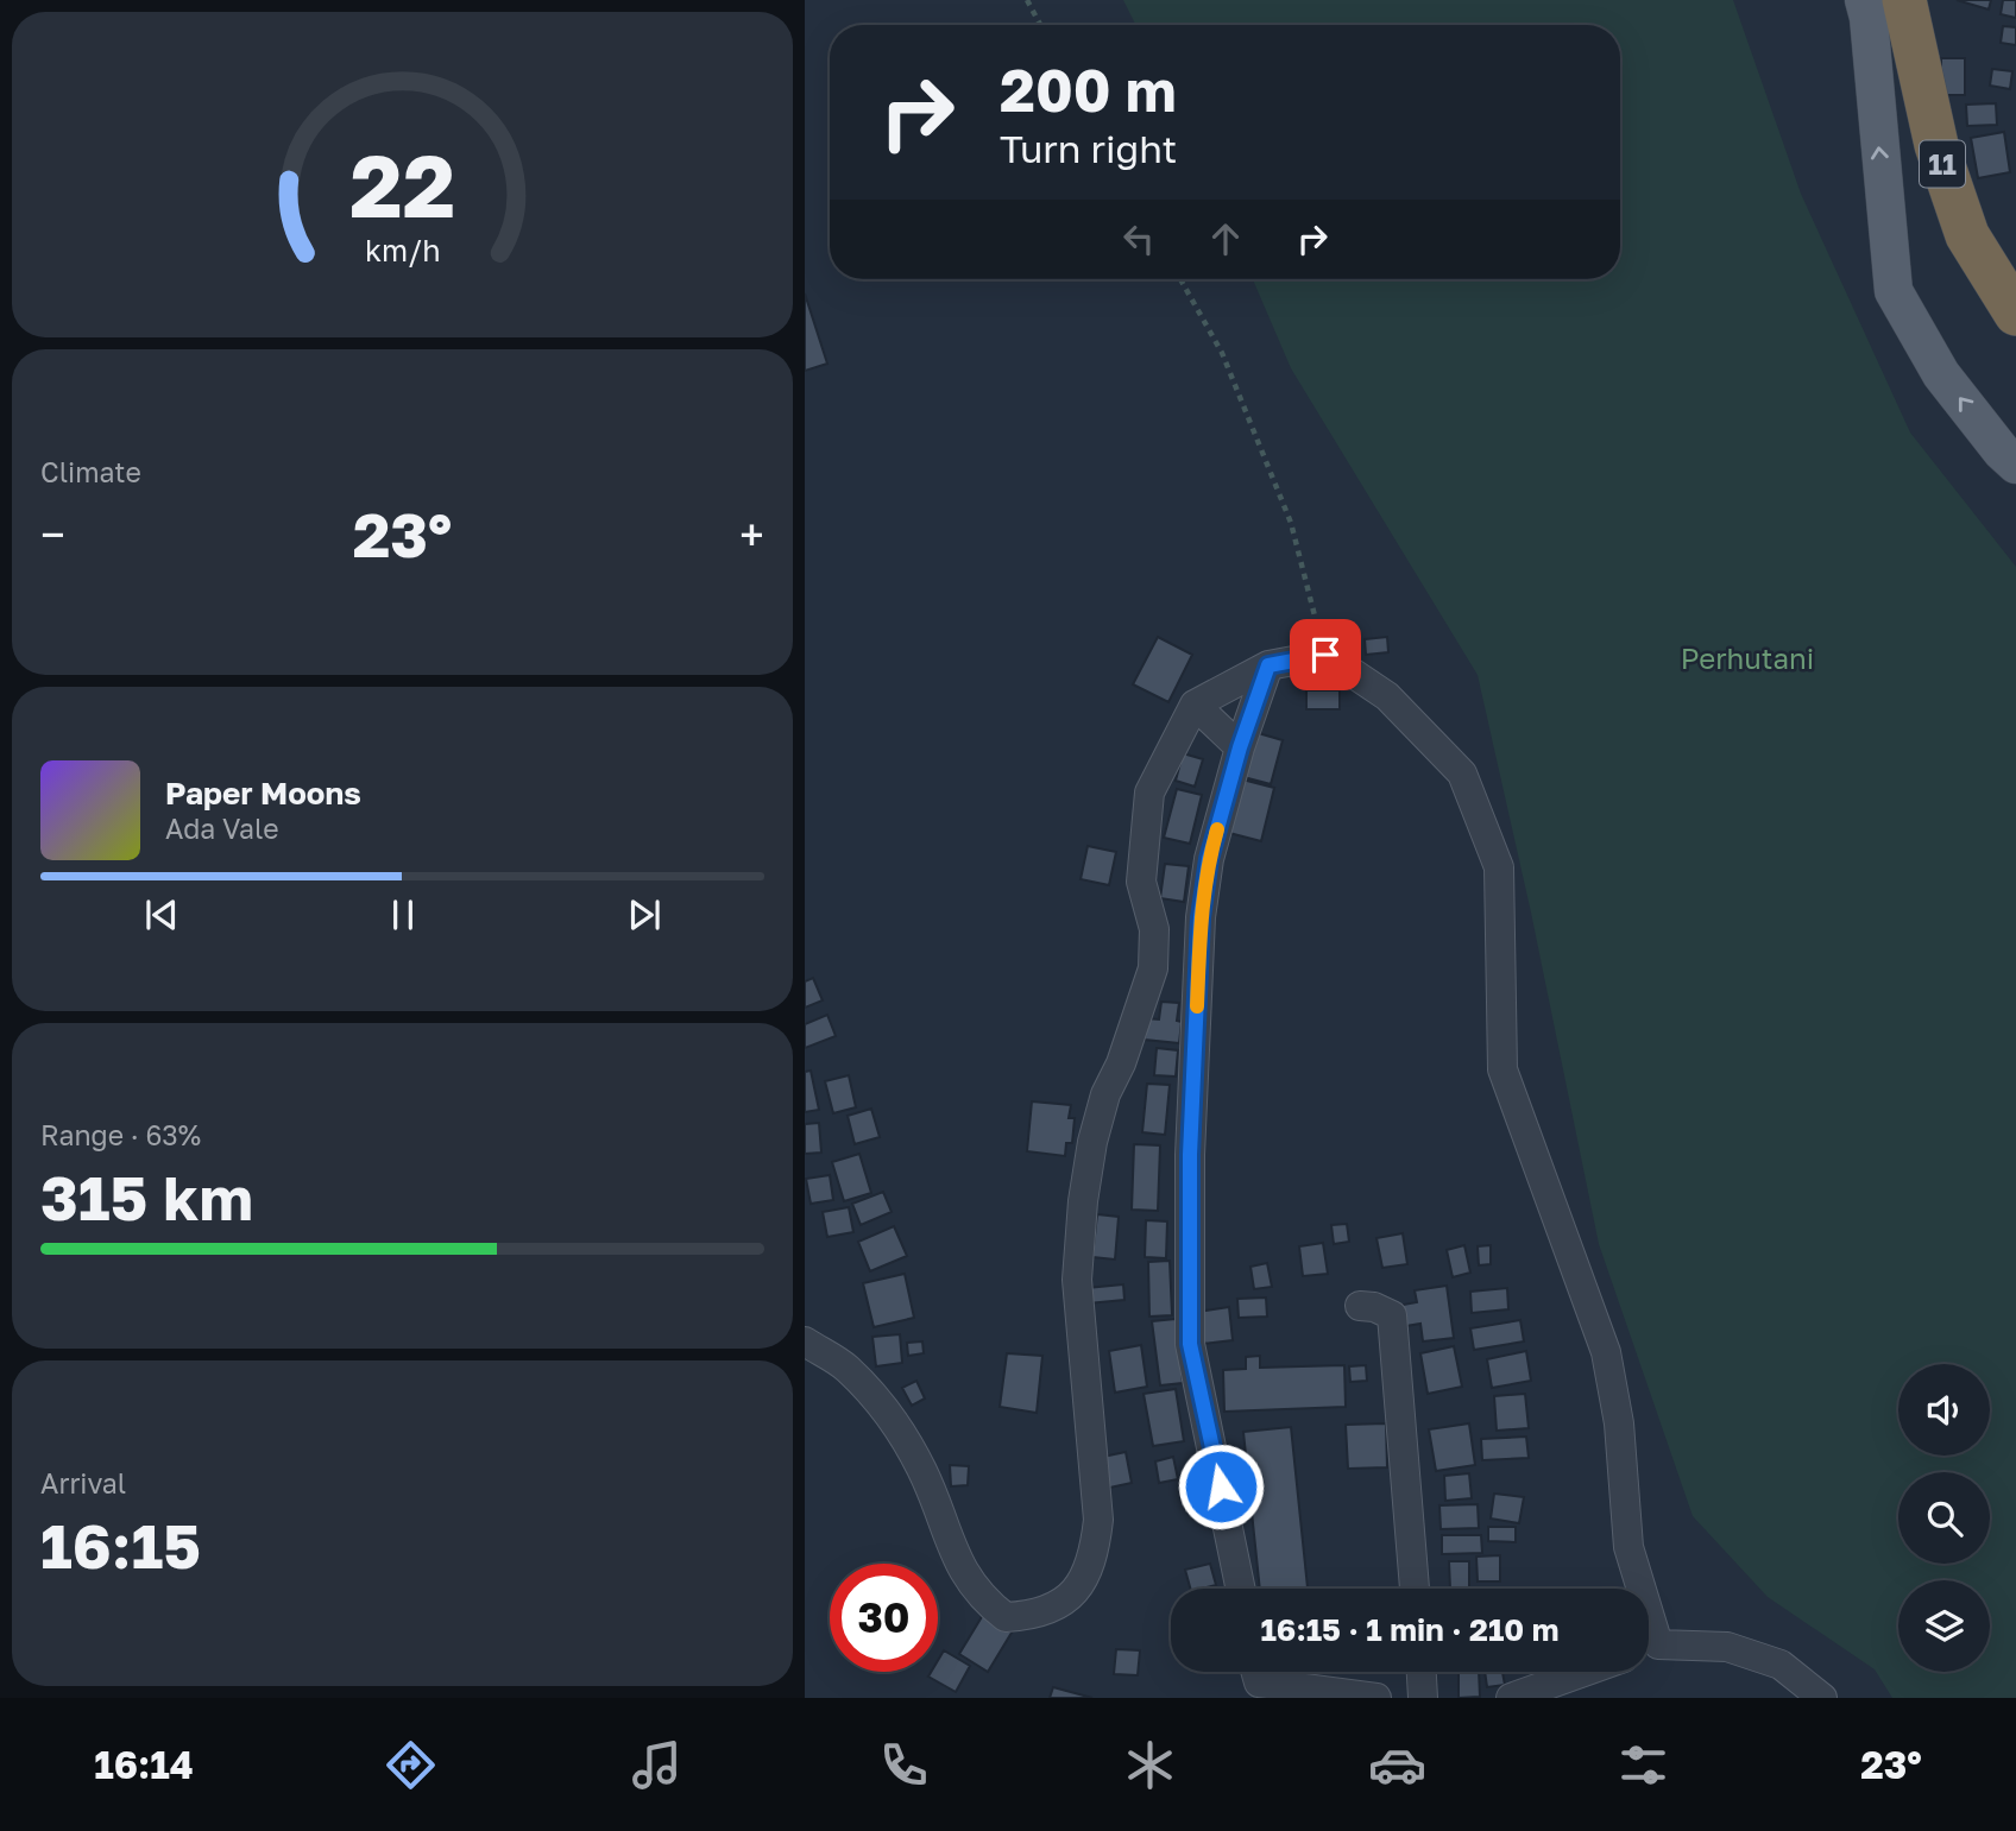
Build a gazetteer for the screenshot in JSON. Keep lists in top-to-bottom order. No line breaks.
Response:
{"streets":{"highway":["11"]},"parks":["Perhutani"],"page":{"turn":["200 m","Turn right"],"tile":["Climate",["Range · 63%","315 km"],["Arrival","16:15"]],"heat":["−","23°","+"],"song":["Paper Moons","Ada Vale"],"limit":"30","trip":"16:15 · 1 min · 210 m","tabs":["16:14","23°"],"gauge":["22","km/h"]}}
